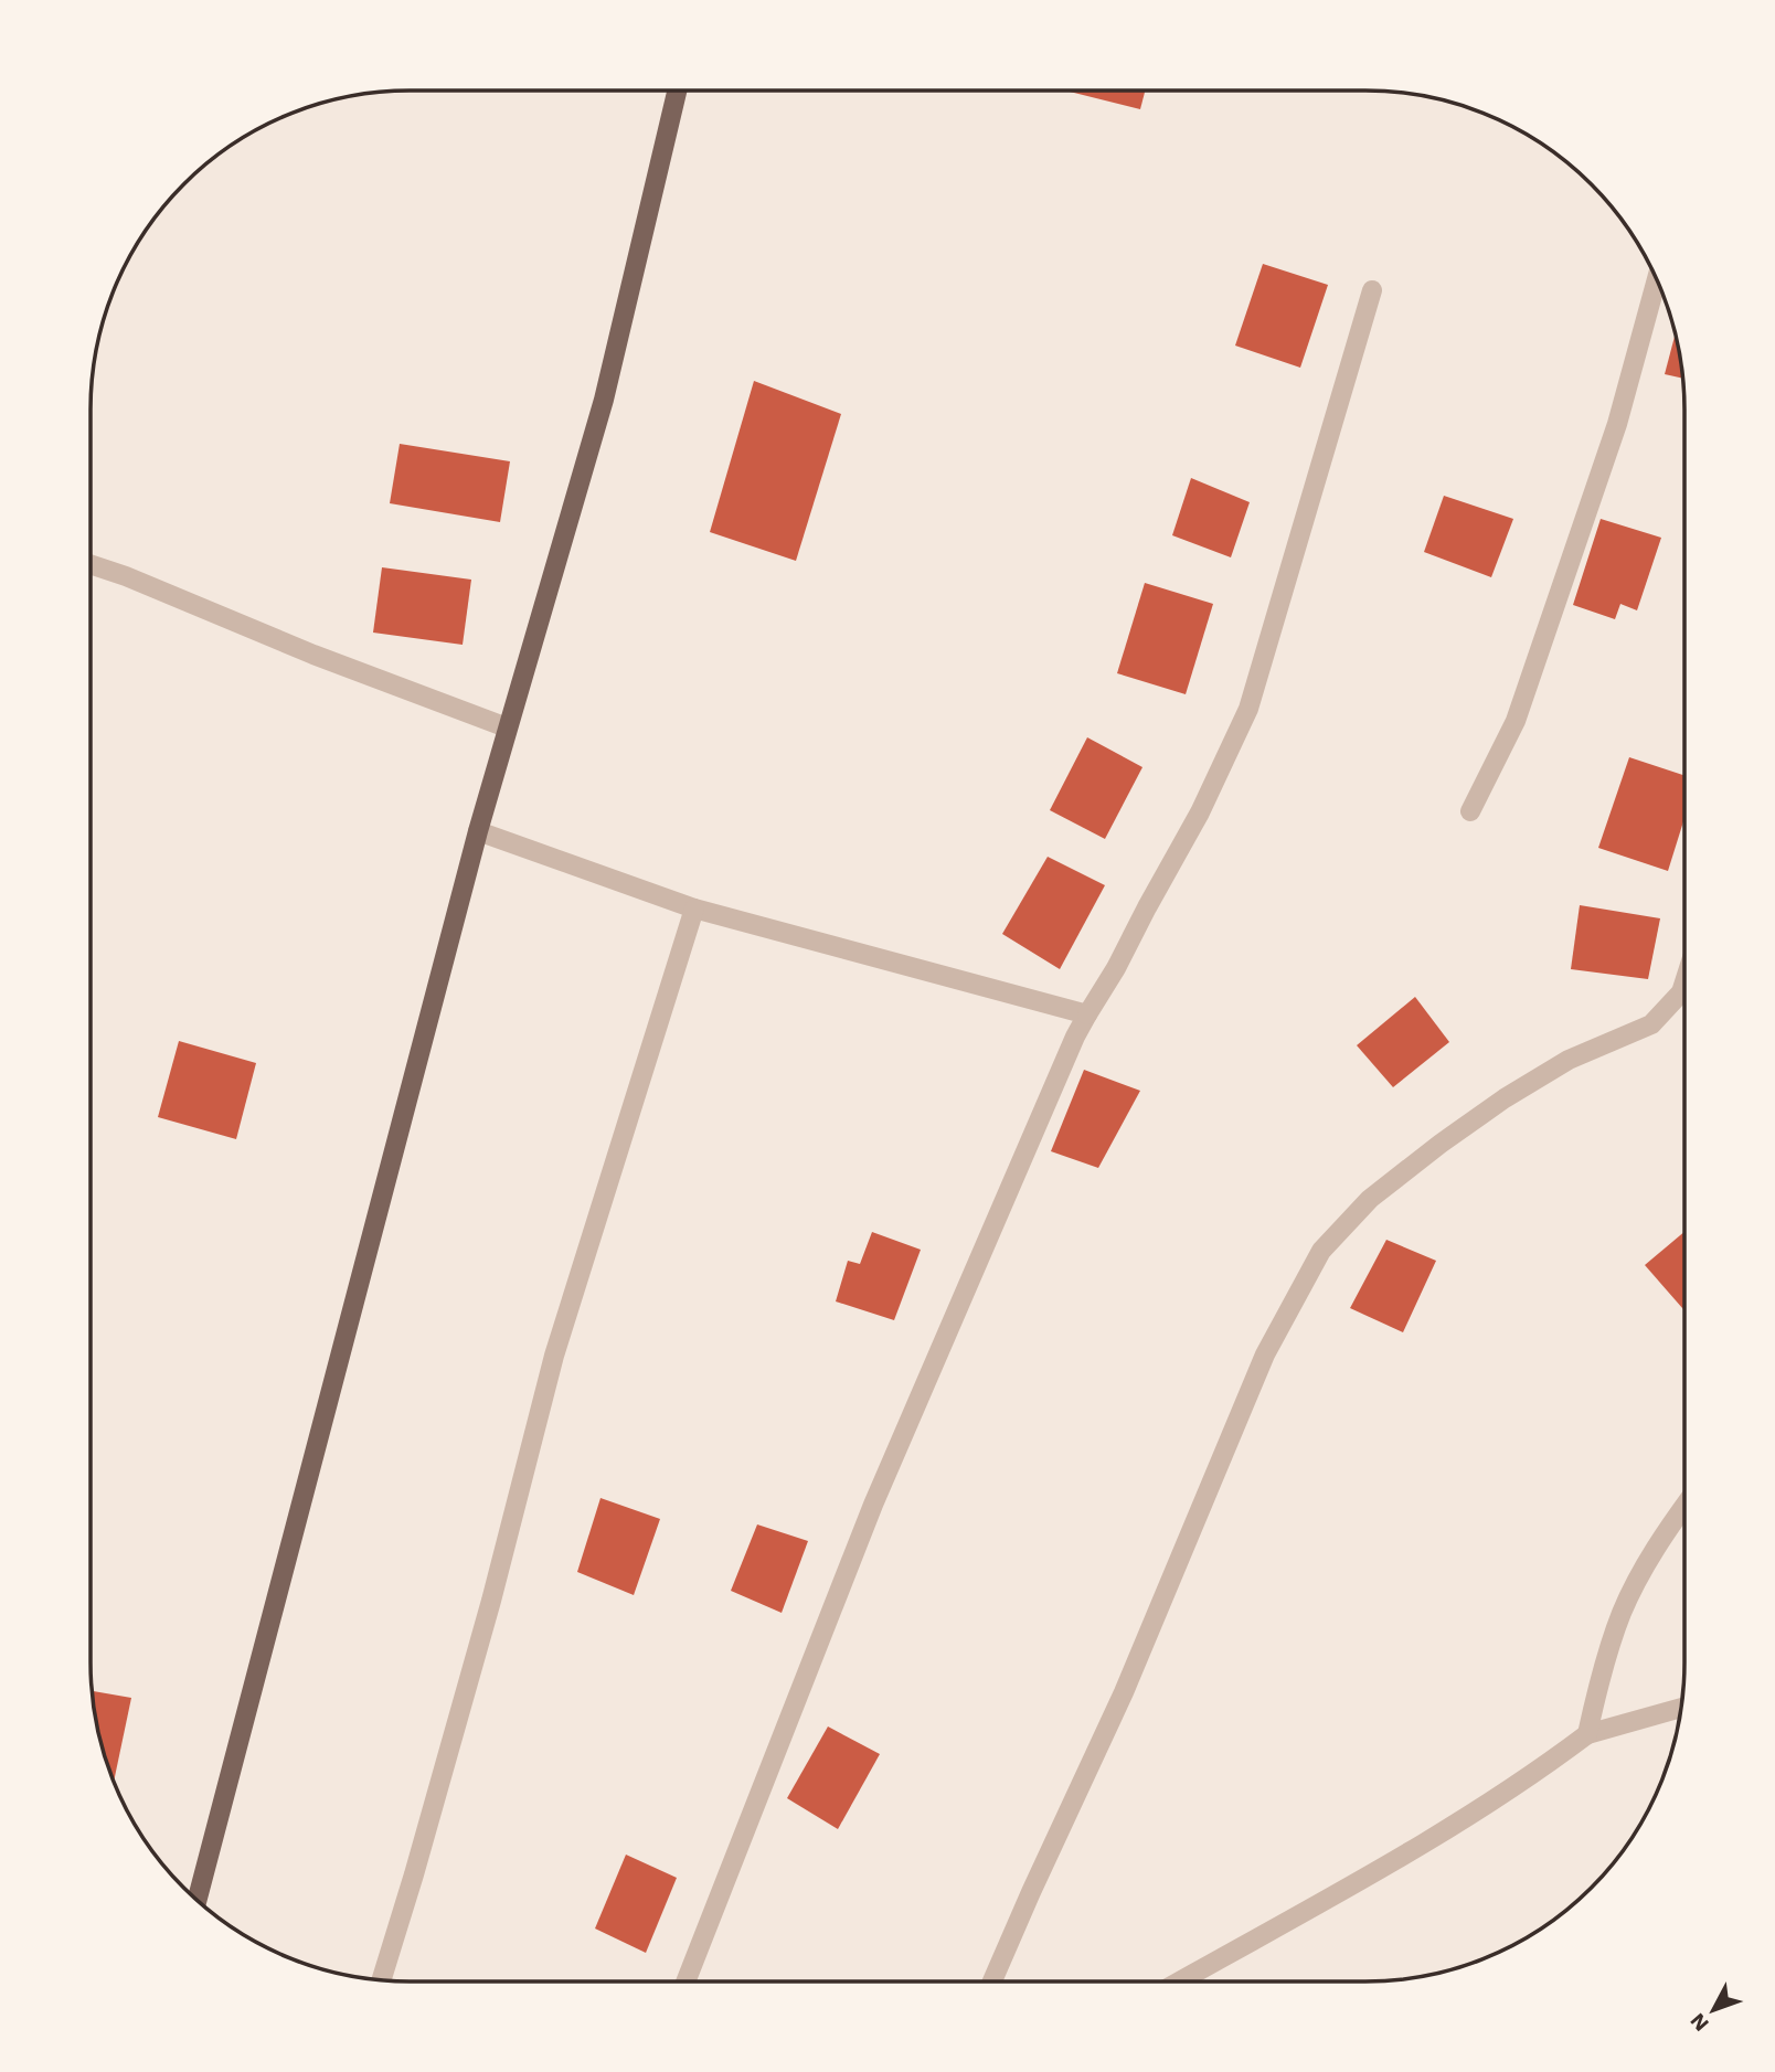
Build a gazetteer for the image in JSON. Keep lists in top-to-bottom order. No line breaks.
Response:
{"north":"bottom left"}
